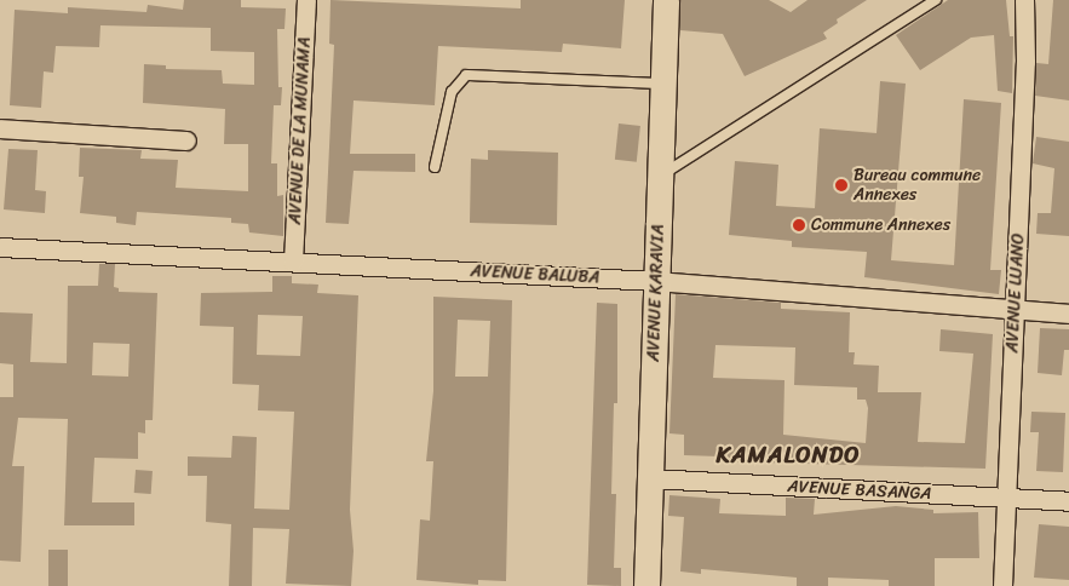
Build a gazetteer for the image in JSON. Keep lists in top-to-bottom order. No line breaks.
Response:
{"streets":{"street":["AVENUE DE LA MUNAMA","AVENUE BALUBA","AVENUE KARAVIA","AVENUE LUANO","AVENUE BASANGA"]},"crossings":[["AVENUE DE LA MUNAMA","AVENUE BALUBA"],["AVENUE BALUBA","AVENUE KARAVIA"],["AVENUE BALUBA","AVENUE LUANO"],["AVENUE KARAVIA","AVENUE BASANGA"],["AVENUE LUANO","AVENUE BASANGA"]],"districts":["KAMALONDO"],"places":["Bureau commune Annexes","Commune Annexes"]}
